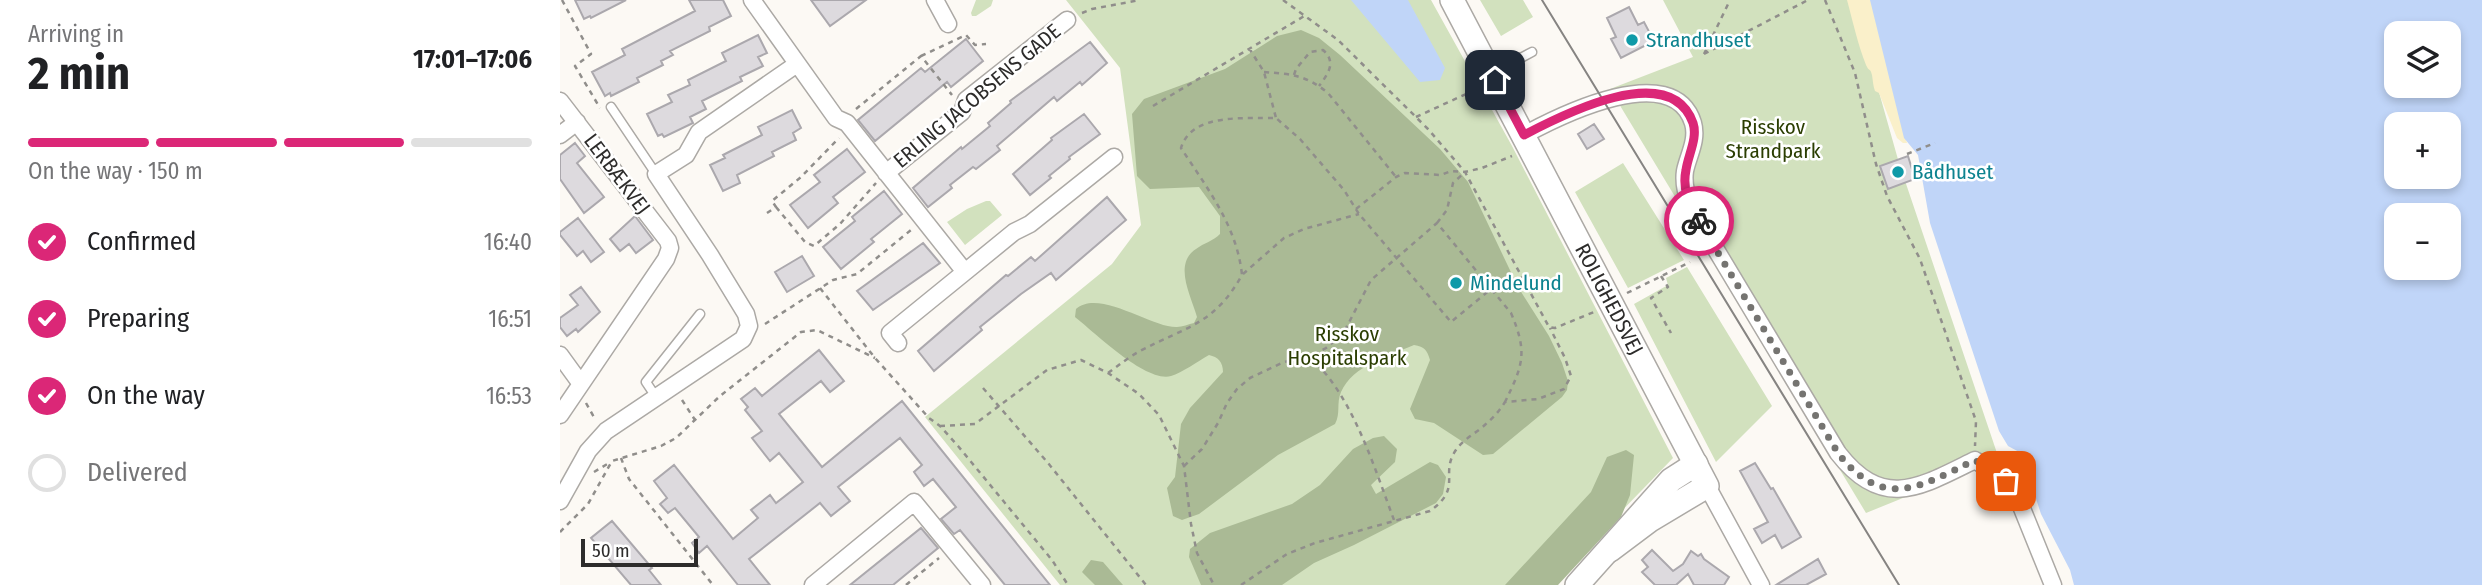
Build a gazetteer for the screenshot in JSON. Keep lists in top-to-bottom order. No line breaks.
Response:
{"streets":{"street":["ERLING JACOBSENS GADE","LERBÆKVEJ","ROLIGHEDSVEJ"]},"parks":["Risskov Strandpark","Risskov Hospitalspark"],"places":["Strandhuset","Bådhuset","Mindelund"],"scale_bar":"50 m","page":{"heading":["2 min","Arriving in","17:01–17:06"],"map_buttons":["+","−"],"bar":"On the way · 150 m","list":[["Confirmed","16:40"],["Preparing","16:51"],["On the way","16:53"],"Delivered"],"scale":"50 m"}}
